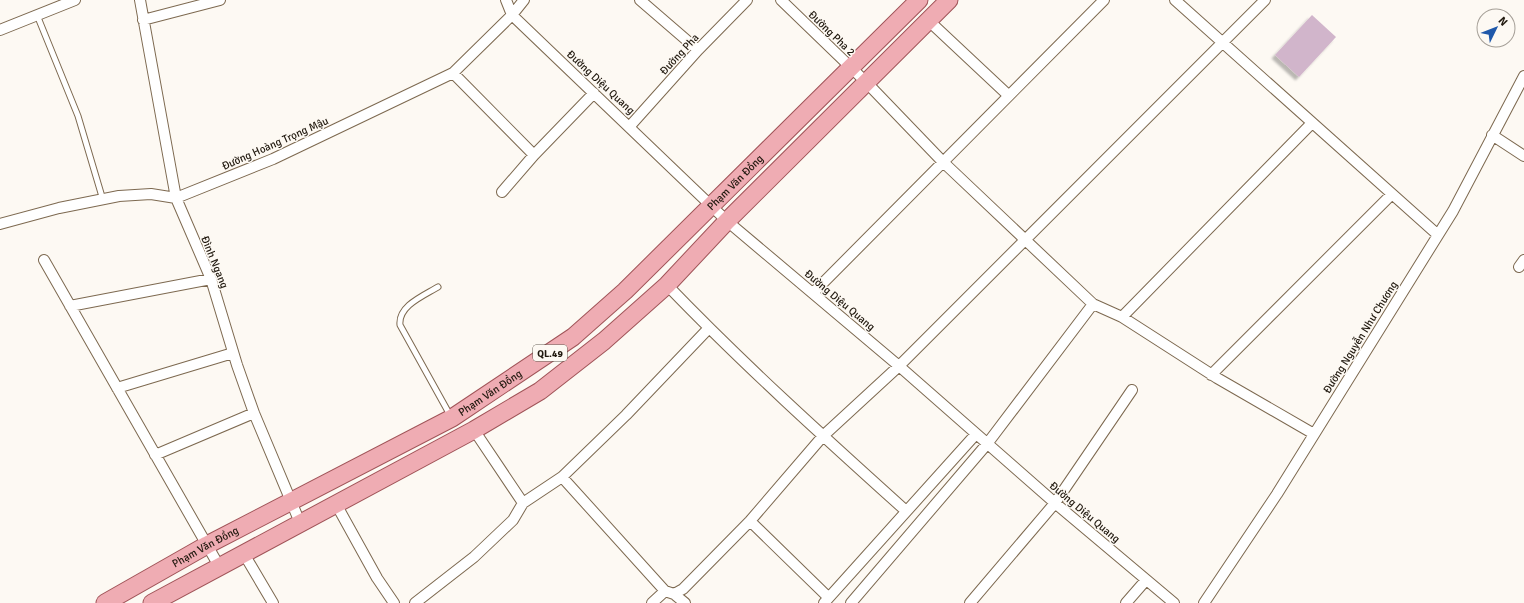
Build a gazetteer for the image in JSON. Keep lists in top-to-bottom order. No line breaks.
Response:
{"streets":{"main road":["Phạm Văn Đồng","QL.49"],"street":["Đường Pha 2","Đường Pha","Đường Diệu Quang","Đường Hoàng Trọng Mậu","Đình Ngang","Đường Nguyễn Như Chương"]},"crossings":[["Đường Pha 2","Phạm Văn Đồng"],["Đường Pha 2","Đường Nguyễn Như Chương"],["Đường Pha","Đường Diệu Quang"],["Đường Diệu Quang","Đường Hoàng Trọng Mậu"],["Đường Diệu Quang","Phạm Văn Đồng"],["Đường Hoàng Trọng Mậu","Đình Ngang"],["Phạm Văn Đồng","Đình Ngang"]],"north":"top right"}
